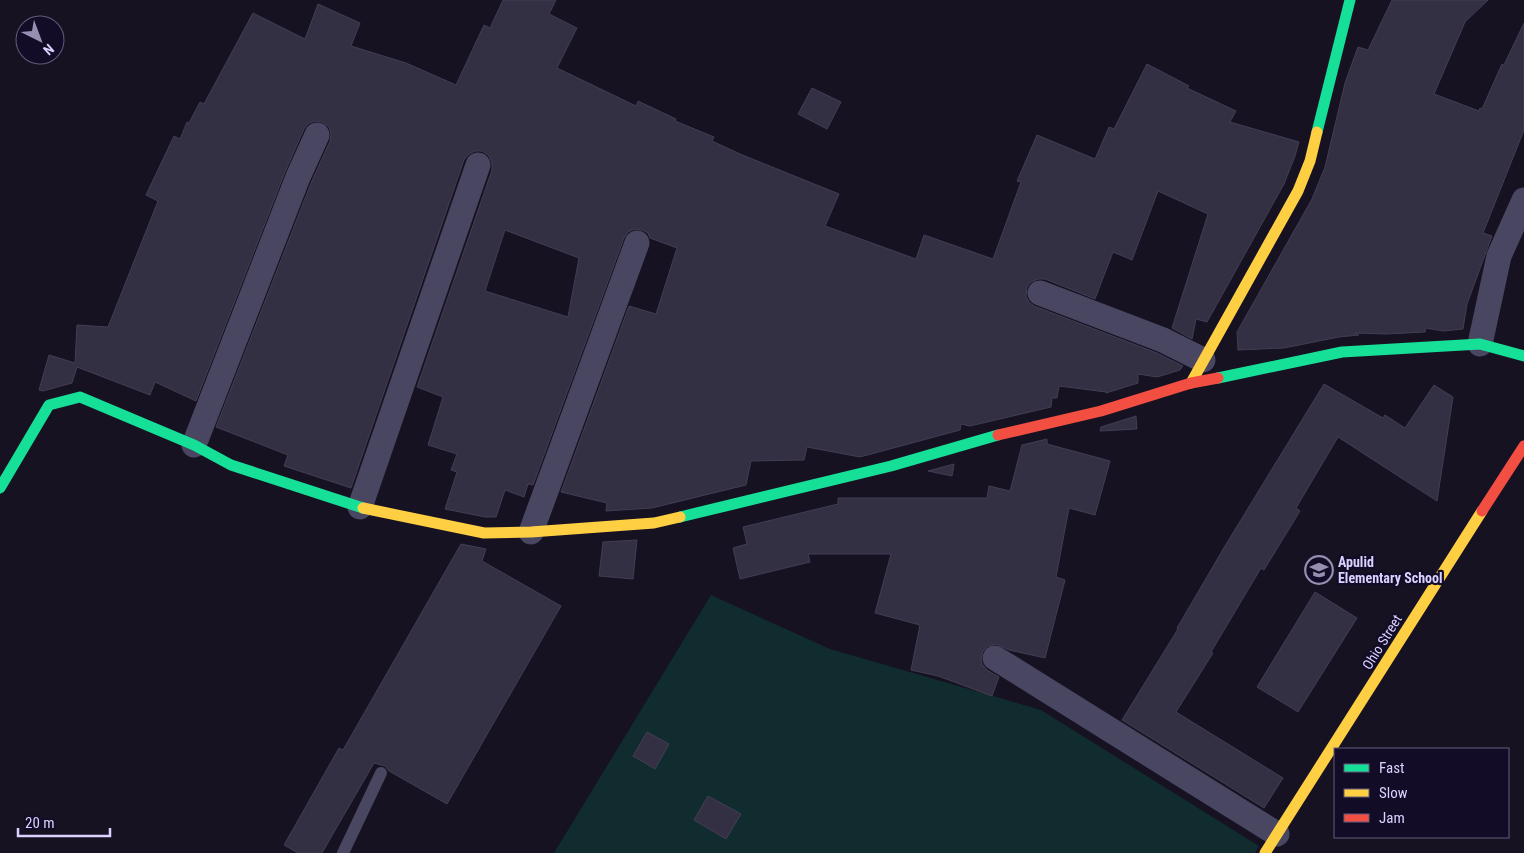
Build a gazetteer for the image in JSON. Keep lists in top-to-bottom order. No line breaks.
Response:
{"streets":{"street":["Ohio Street"]},"places":{"school or university":["Apulid Elementary School"]},"legend":["Fast","Slow","Jam"],"scale_bar":"20 m","north":"bottom right"}
